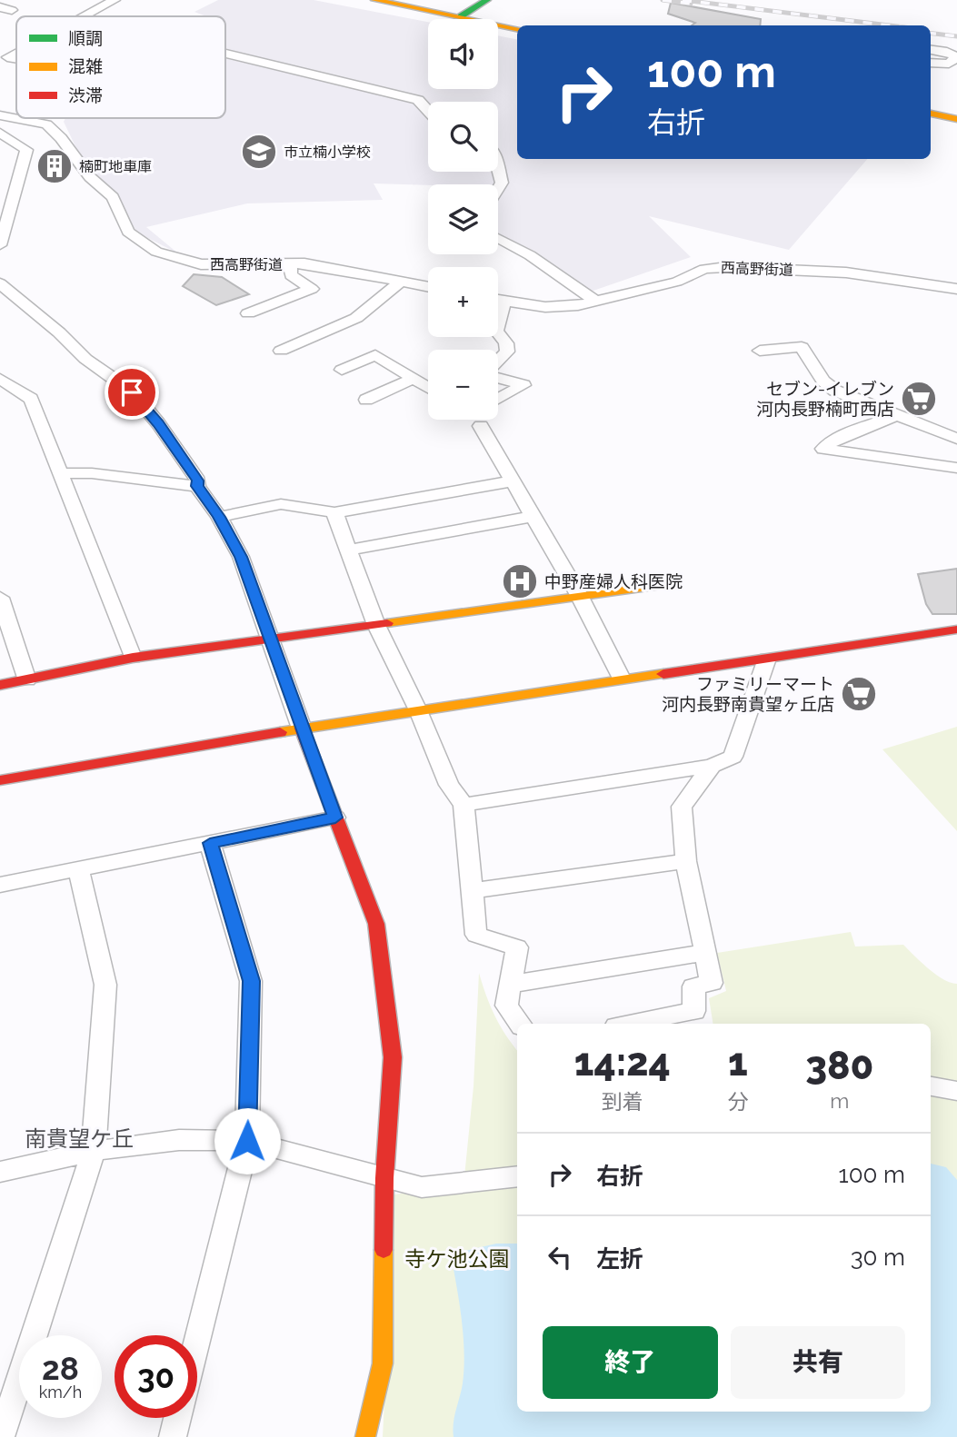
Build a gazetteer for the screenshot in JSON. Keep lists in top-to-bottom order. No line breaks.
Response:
{"streets":{"street":["西高野街道"]},"districts":["南貴望ケ丘"],"parks":["寺ケ池公園"],"places":{"school or university":["市立楠小学校"],"building":["楠町地車庫"],"supermarket":["セブン-イレブン 河内長野楠町西店","ファミリーマート 河内長野南貴望ヶ丘店"],"hospital":["中野産婦人科医院"]},"legend":["順調","混雑","渋滞"],"page":{"map_buttons":["+","−"],"turn":["100 m","右折"],"eta":["14:24","到着","1","分","380","m"],"list":[{"name":"右折","value":"100 m"},{"name":"左折","value":"30 m"}],"buttons":["終了","共有"],"speed":"28 km/h","limit":"30"}}
